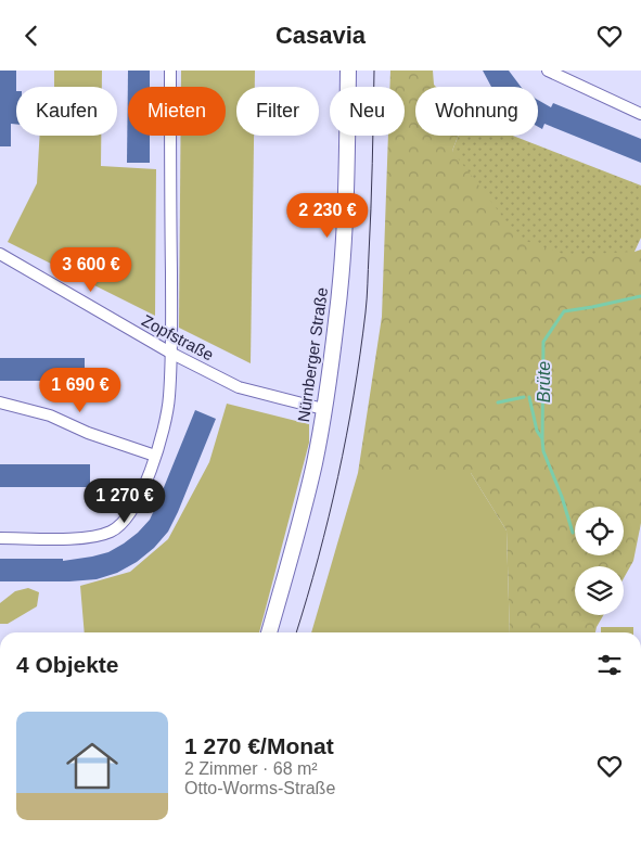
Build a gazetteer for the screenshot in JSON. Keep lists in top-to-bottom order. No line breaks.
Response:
{"streets":{"street":["Zopfstraße","Nürnberger Straße"]},"crossings":[["Zopfstraße","Nürnberger Straße"]],"water":["Brüte"],"page":{"header":"Casavia","chip":["Kaufen","Mieten","Filter","Neu","Wohnung"],"price":["2 230 €","3 600 €","1 690 €","1 270 €"],"heading":"4 Objekte","list":[{"name":"1 270 €/Monat","note":"2 Zimmer · 68 m² · Otto-Worms-Straße"}]}}
